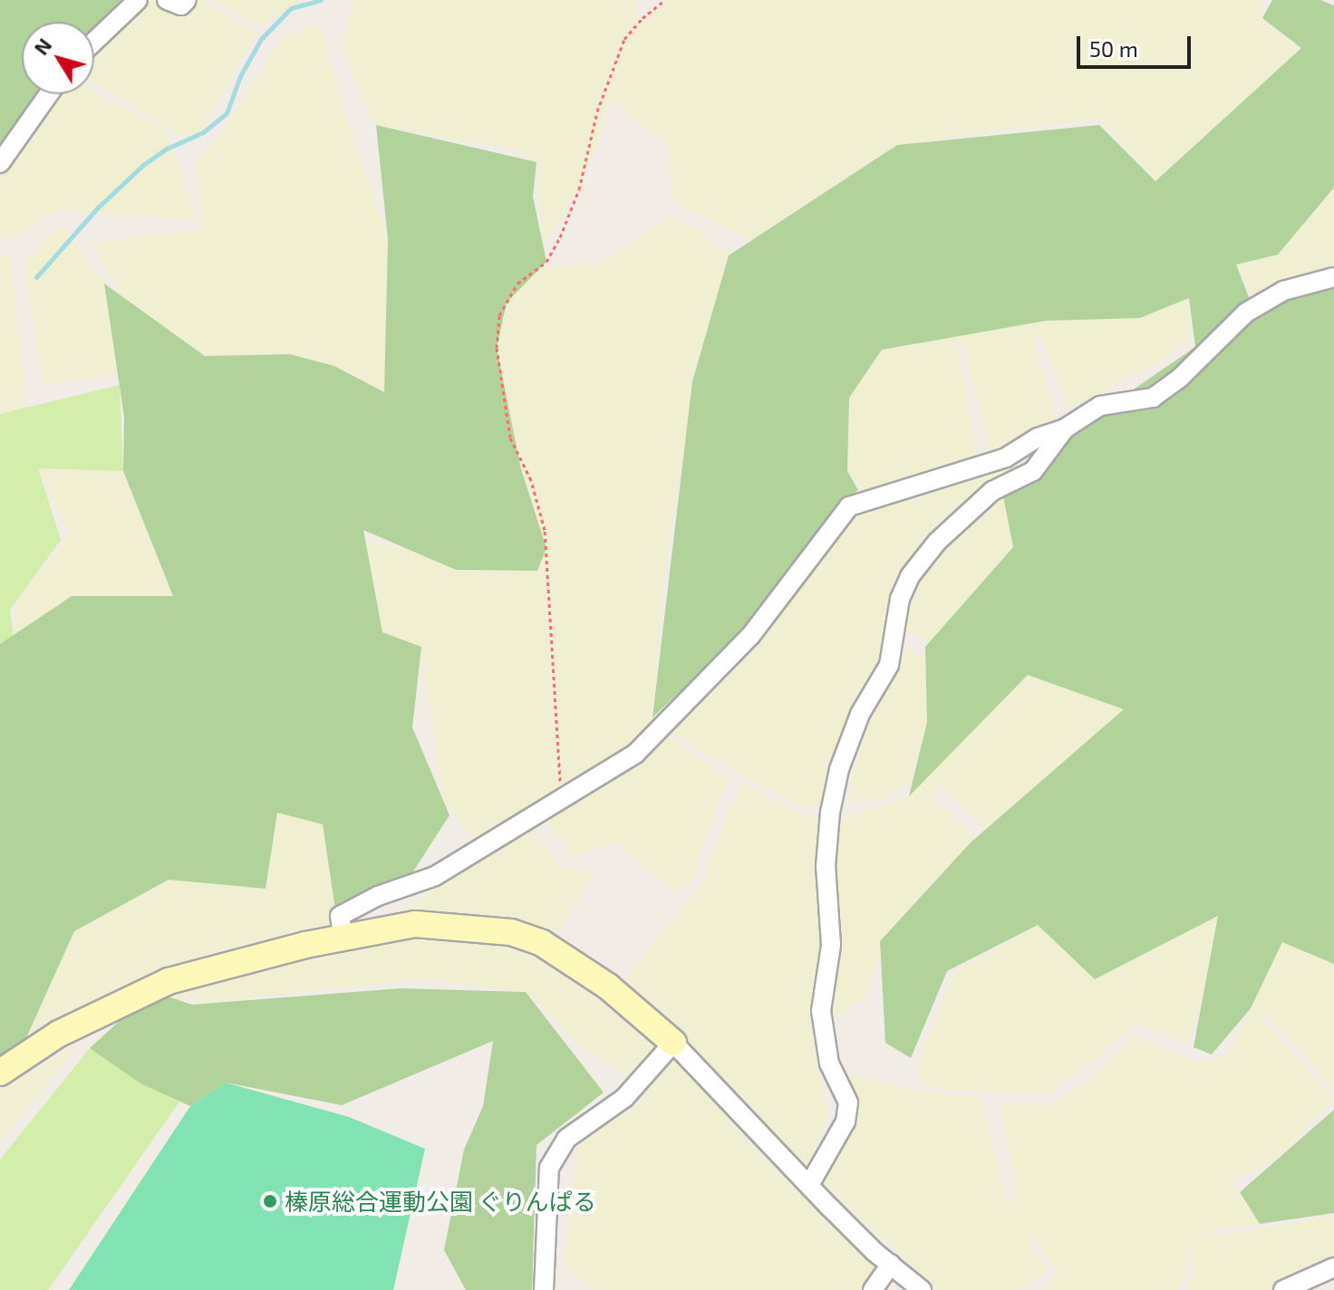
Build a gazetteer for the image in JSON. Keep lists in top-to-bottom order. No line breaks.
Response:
{"places":["榛原総合運動公園 ぐりんぱる"],"scale_bar":"50 m","north":"top left"}
